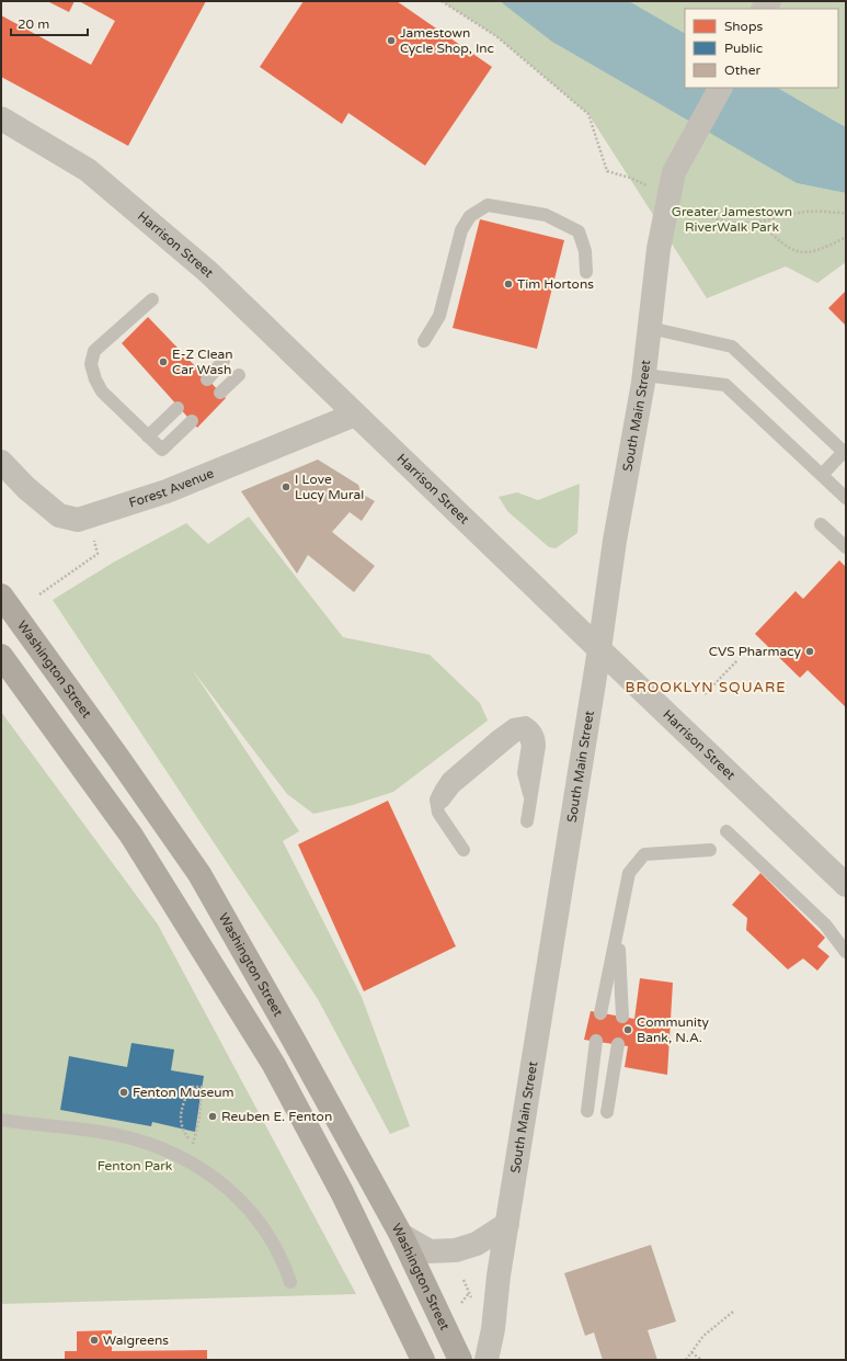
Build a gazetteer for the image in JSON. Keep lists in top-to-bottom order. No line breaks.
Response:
{"streets":{"highway":["Washington Street"],"street":["Harrison Street","South Main Street","Forest Avenue"]},"crossings":[["Harrison Street","South Main Street"],["Harrison Street","Forest Avenue"]],"districts":["BROOKLYN SQUARE"],"parks":["Greater Jamestown RiverWalk Park","Fenton Park"],"places":["Jamestown Cycle Shop, Inc","Tim Hortons","E-Z Clean Car Wash","I Love Lucy Mural","CVS Pharmacy","Community Bank, N.A.","Fenton Museum","Reuben E. Fenton","Walgreens"],"legend":["Shops","Public","Other"],"scale_bar":"20 m"}
